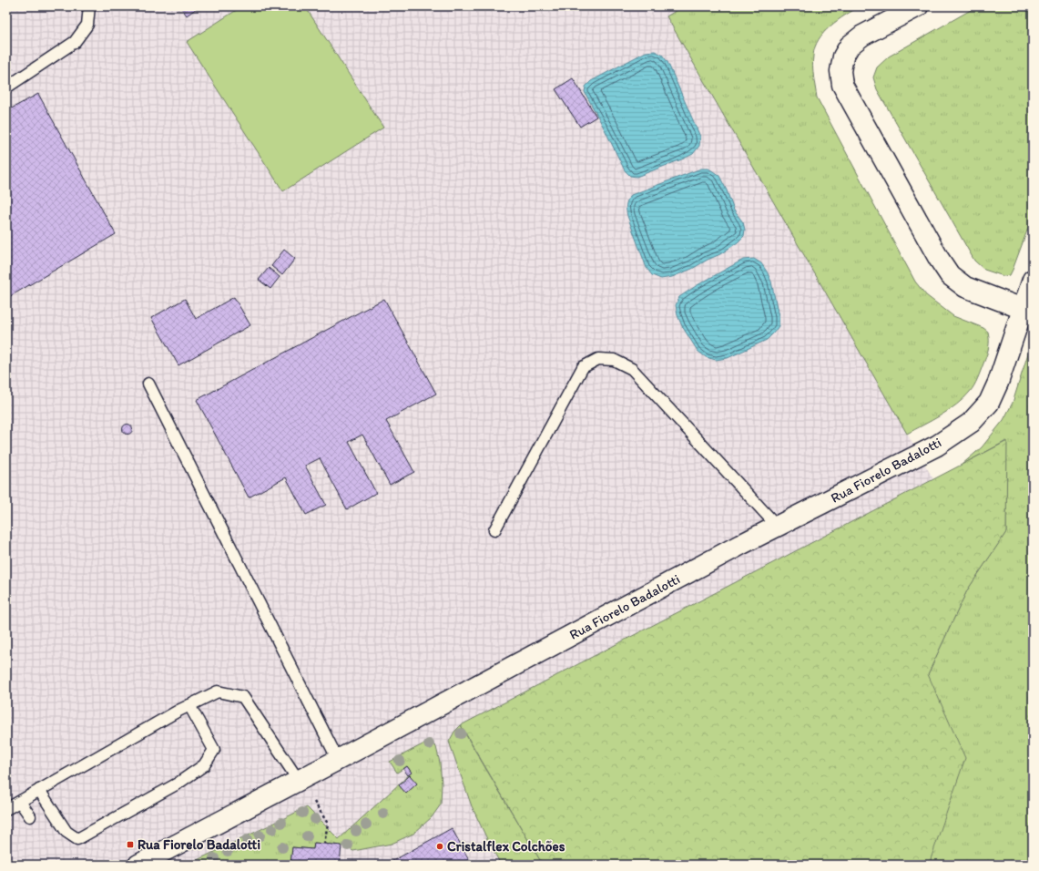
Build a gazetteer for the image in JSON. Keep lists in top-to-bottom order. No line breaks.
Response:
{"streets":{"street":["Rua Fiorelo Badalotti"]},"places":{"transit":["Rua Fiorelo Badalotti"],"other":["Cristalflex Colchões"]}}
